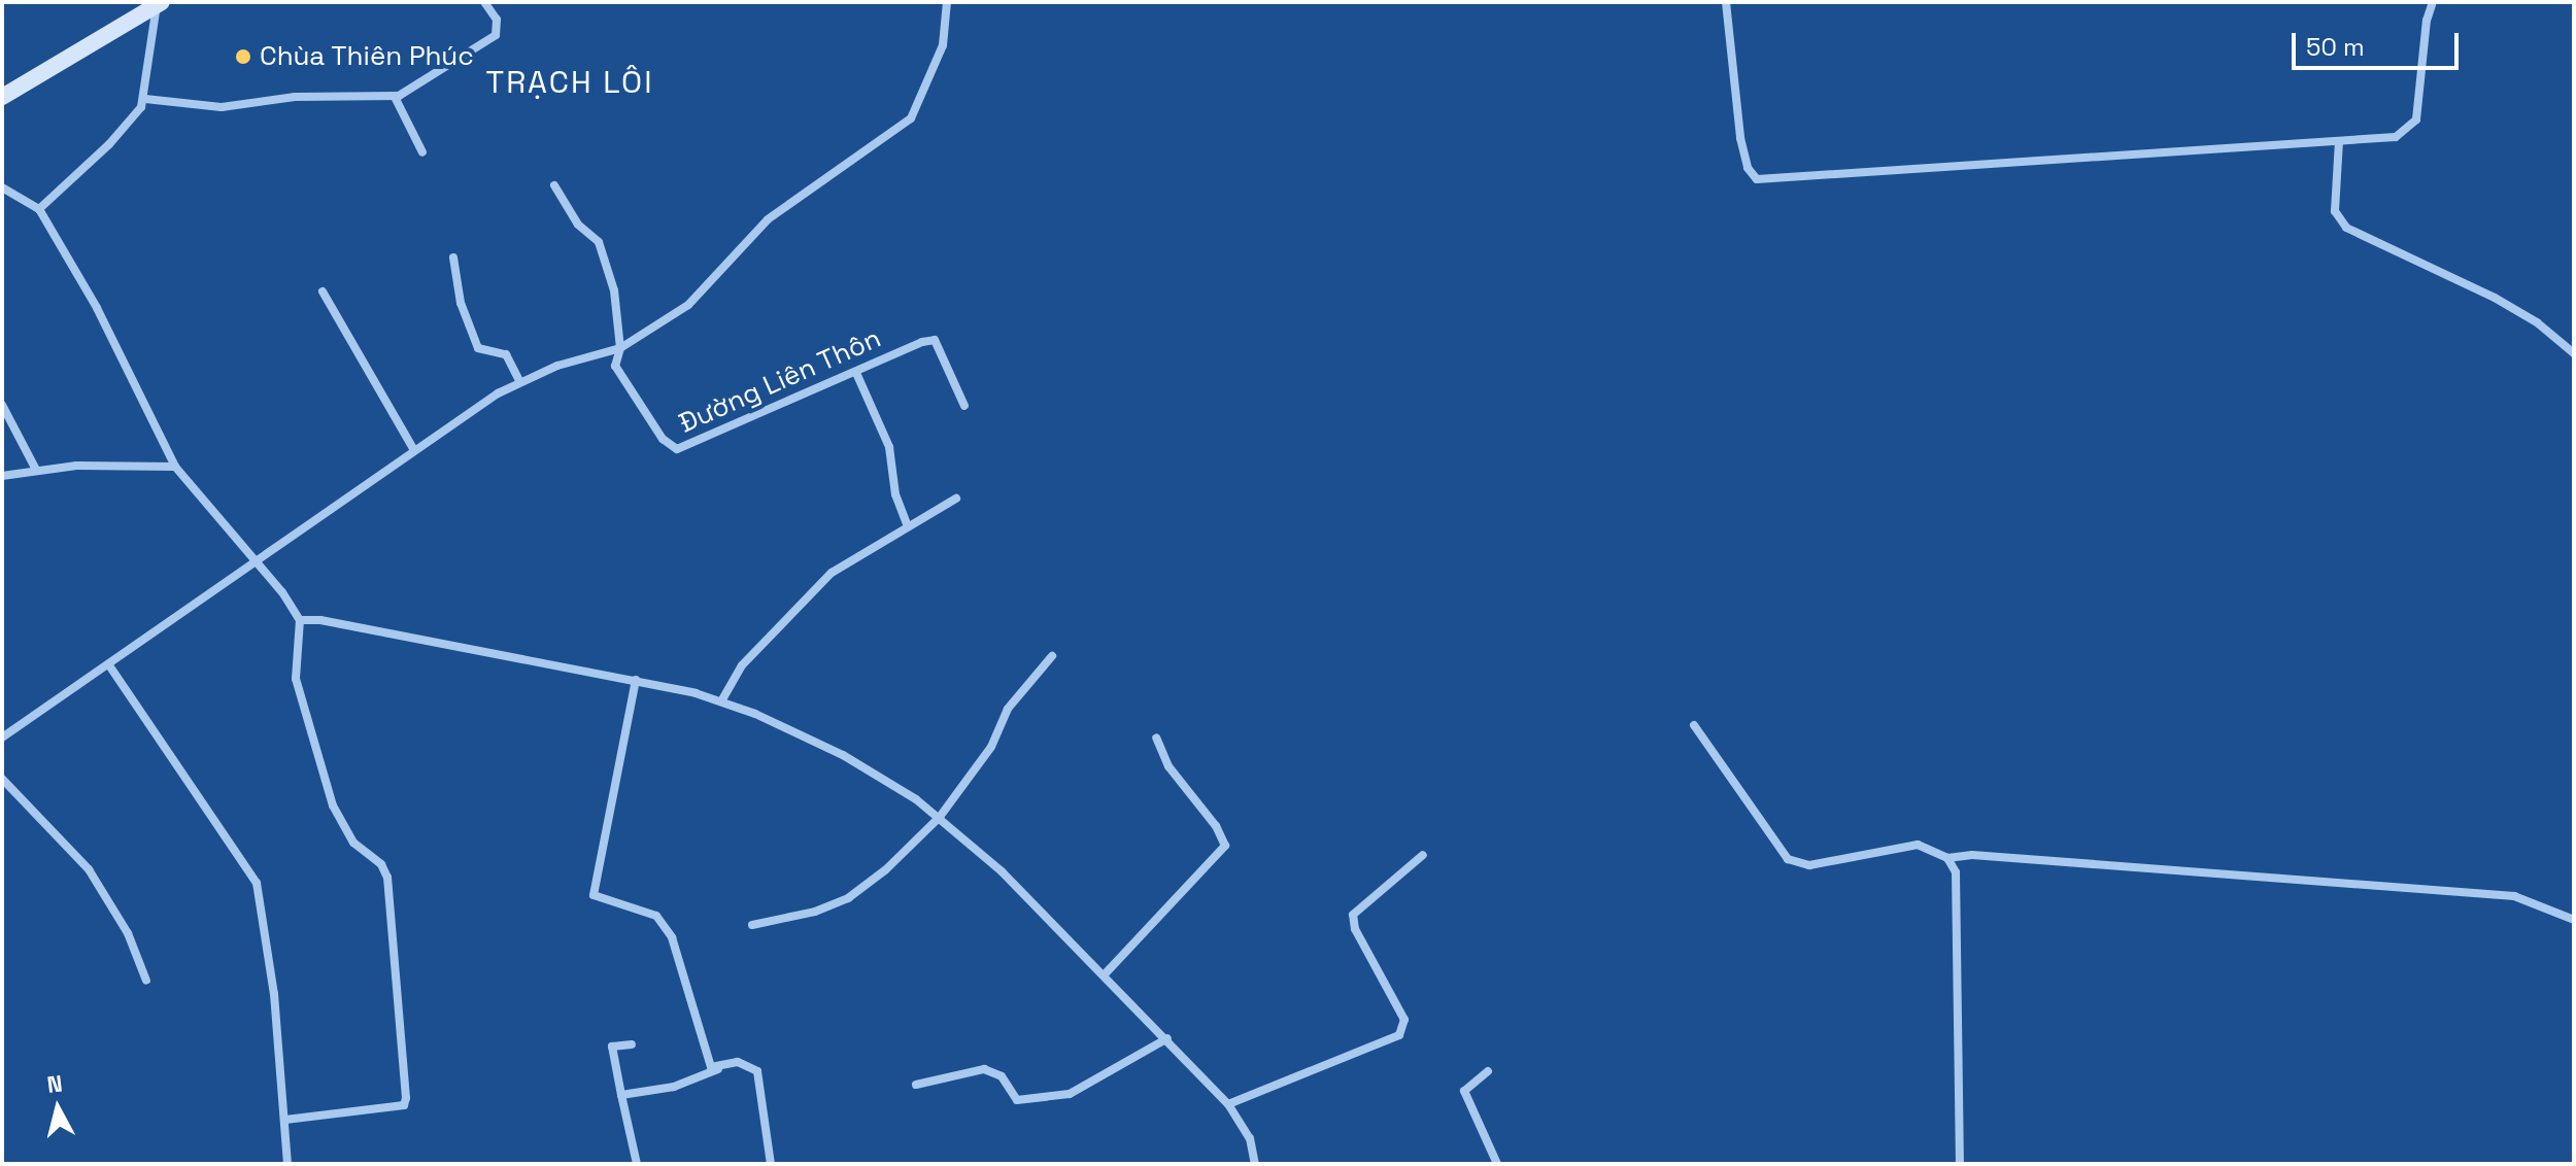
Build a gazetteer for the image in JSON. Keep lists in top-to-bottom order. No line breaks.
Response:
{"streets":{"street":["Đường Liên Thôn"]},"districts":["TRẠCH LÔI"],"places":["Chùa Thiên Phúc"],"scale_bar":"50 m","north":"top"}
